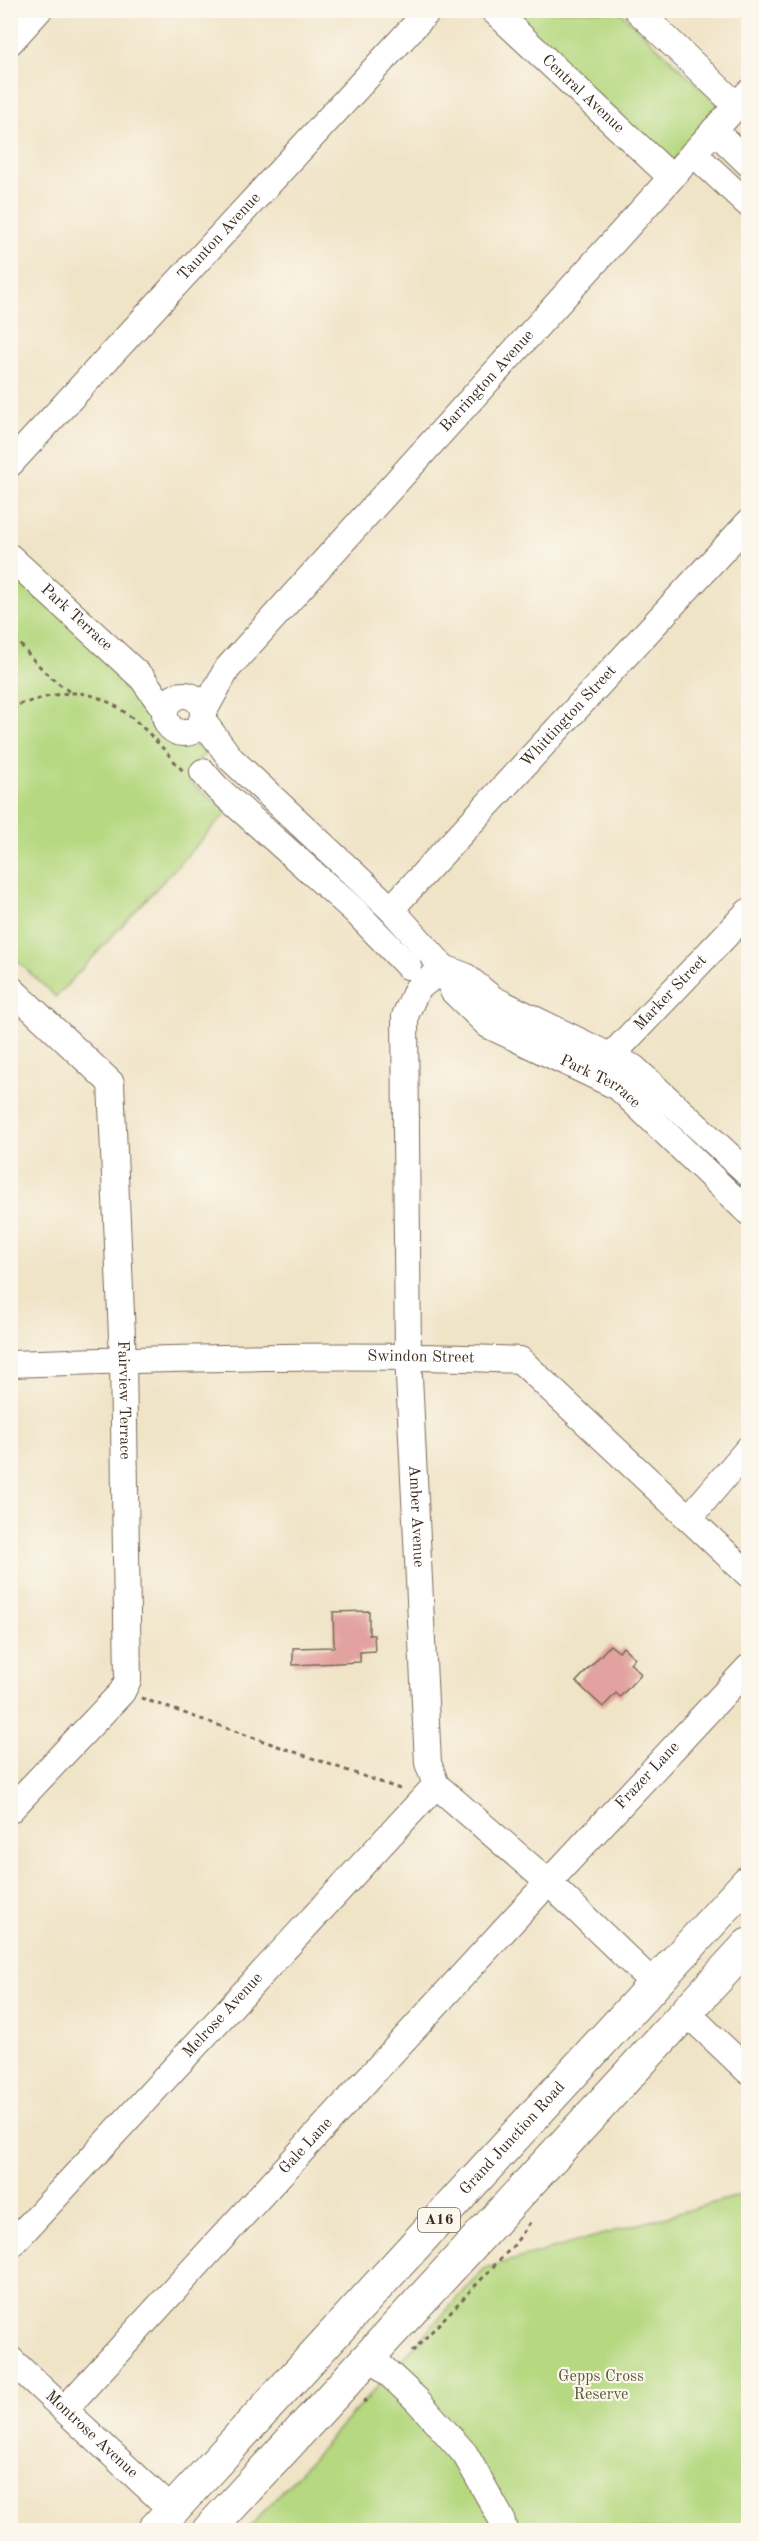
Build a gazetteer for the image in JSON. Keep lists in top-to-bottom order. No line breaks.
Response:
{"streets":{"highway":["Grand Junction Road","A16"],"street":["Central Avenue","Taunton Avenue","Barrington Avenue","Park Terrace","Whittington Street","Marker Street","Swindon Street","Fairview Terrace","Amber Avenue","Frazer Lane","Melrose Avenue","Gale Lane","Montrose Avenue"]},"crossings":[["Central Avenue","Barrington Avenue"],["Barrington Avenue","Park Terrace"],["Park Terrace","Whittington Street"],["Park Terrace","Marker Street"],["Park Terrace","Amber Avenue"],["Swindon Street","Fairview Terrace"],["Swindon Street","Amber Avenue"],["Amber Avenue","Melrose Avenue"],["Frazer Lane","Gale Lane"],["Grand Junction Road","A16"],["Grand Junction Road","Montrose Avenue"],["Gale Lane","Montrose Avenue"]],"parks":["Gepps Cross Reserve"]}
